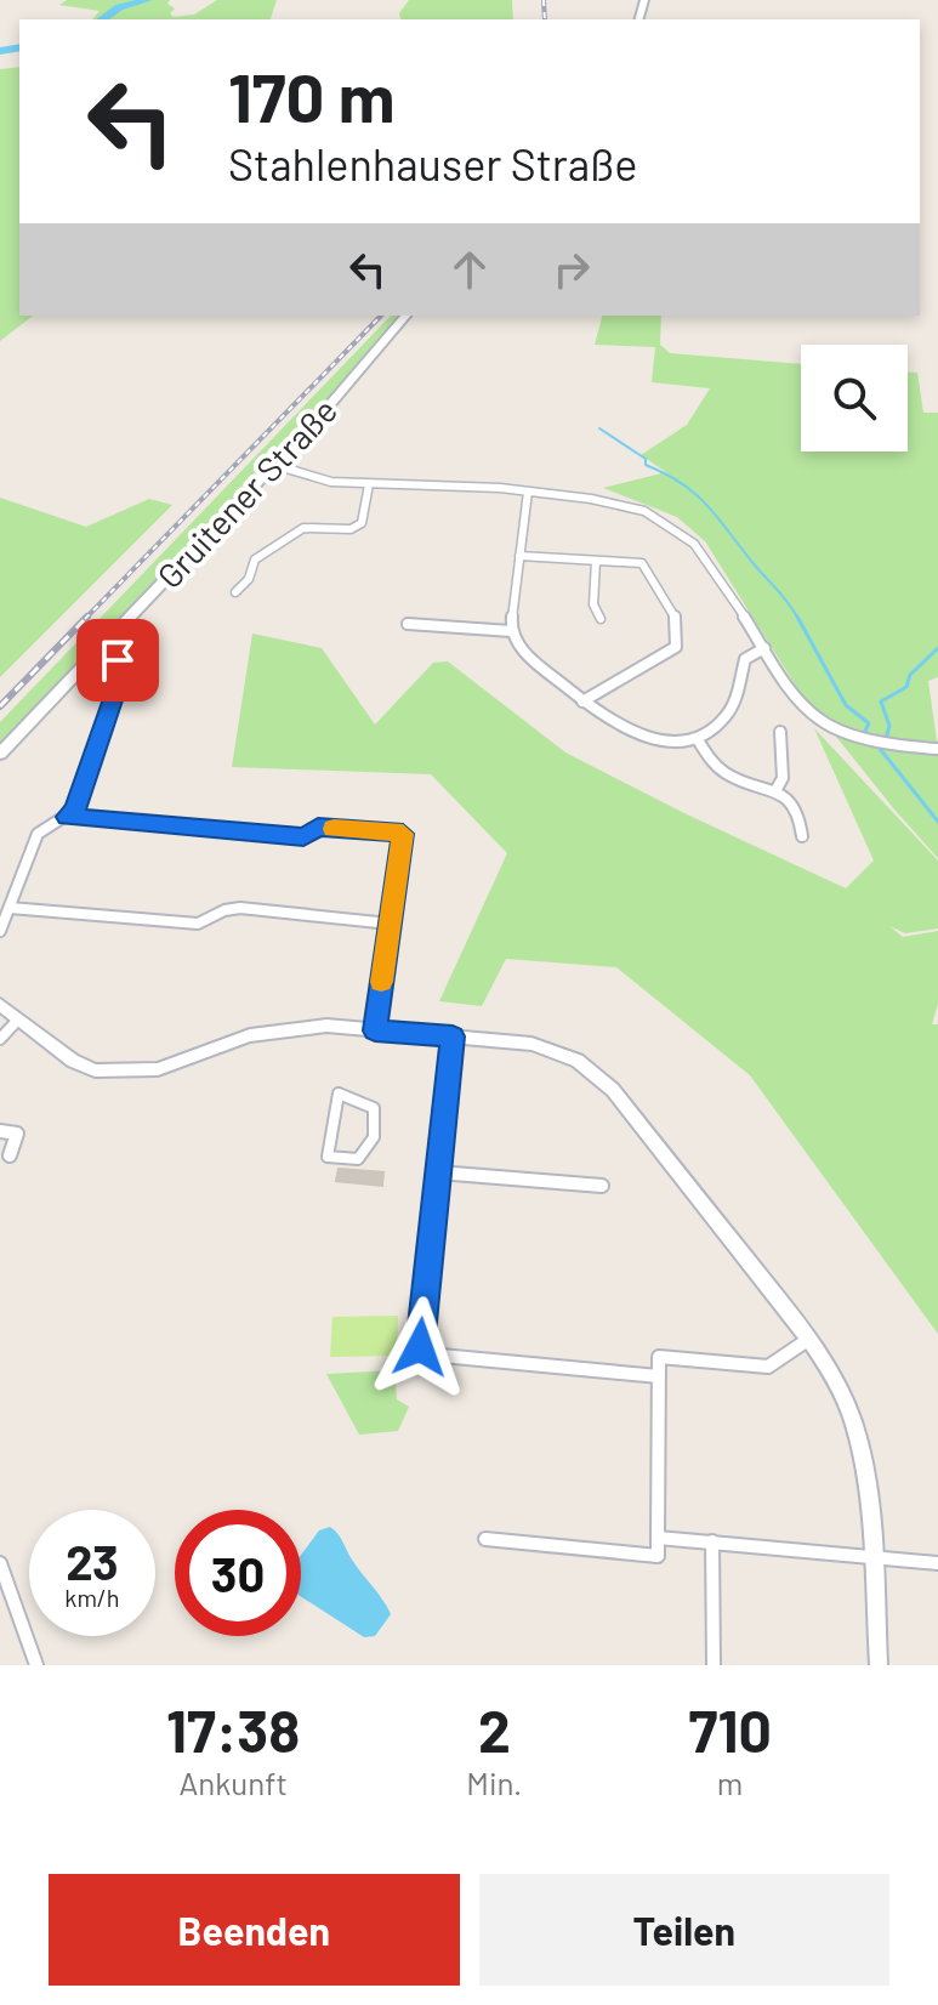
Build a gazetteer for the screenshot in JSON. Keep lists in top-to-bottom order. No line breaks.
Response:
{"streets":{"main road":["Gruitener Straße"]},"page":{"turn":["170 m","Stahlenhauser Straße"],"speed":"23 km/h","limit":"30","eta":["17:38","Ankunft","2","Min.","710","m"],"buttons":["Beenden","Teilen"]}}
